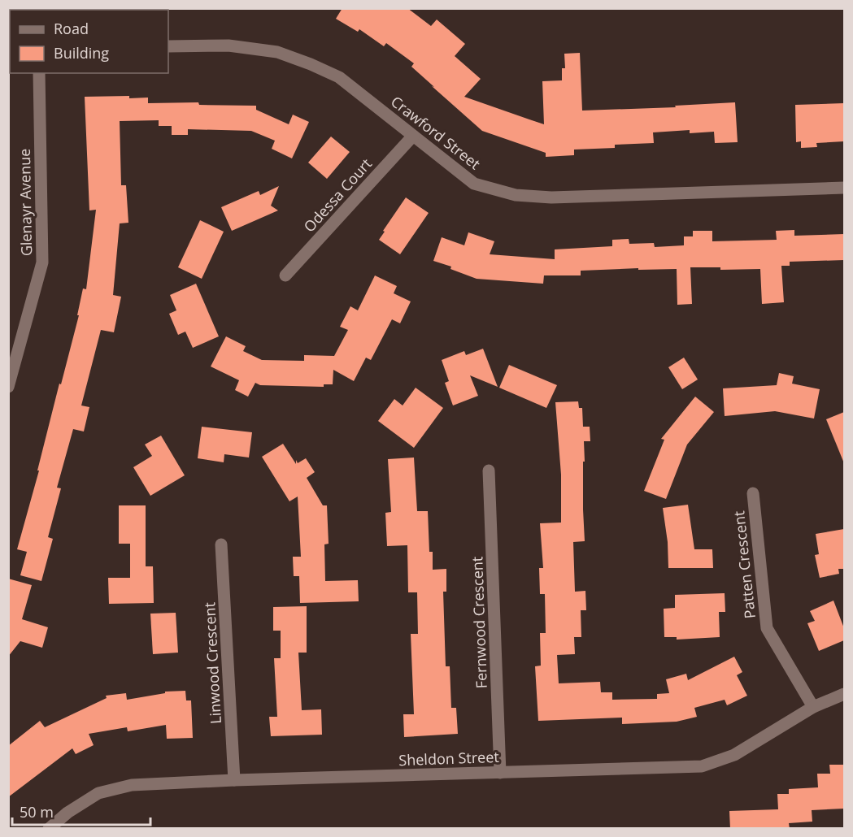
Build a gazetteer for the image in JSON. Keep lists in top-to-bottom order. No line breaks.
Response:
{"streets":{"street":["Crawford Street","Odessa Court","Glenayr Avenue","Patten Crescent","Fernwood Crescent","Linwood Crescent","Sheldon Street"]},"crossings":[["Crawford Street","Odessa Court"],["Patten Crescent","Sheldon Street"],["Fernwood Crescent","Sheldon Street"],["Linwood Crescent","Sheldon Street"]],"legend":["Road","Building"],"scale_bar":"50 m"}
